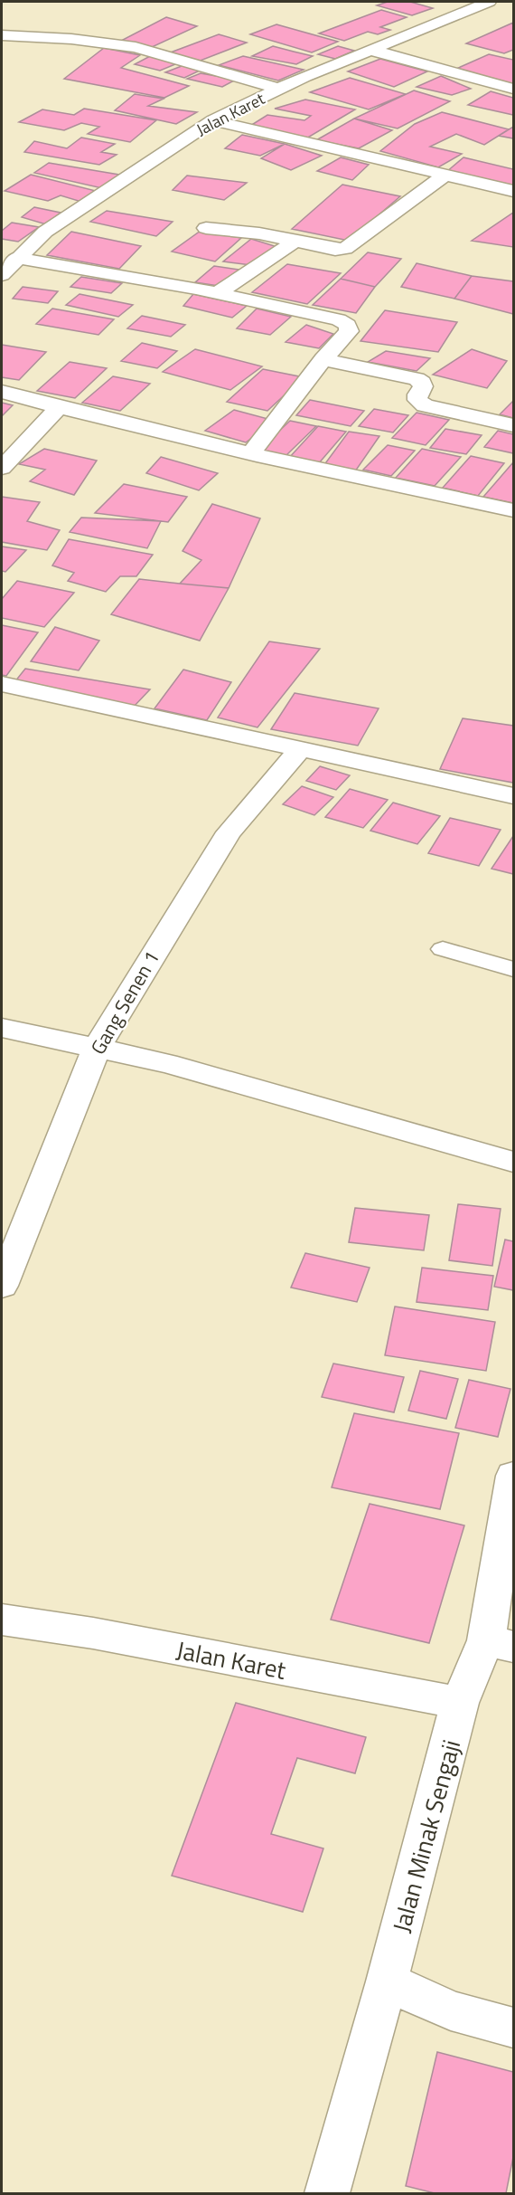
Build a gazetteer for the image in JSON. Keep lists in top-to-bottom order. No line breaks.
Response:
{"streets":{"street":["Jalan Karet","Gang Senen 1","Jalan Minak Sengaji"]},"crossings":[["Jalan Karet","Jalan Minak Sengaji"]]}
